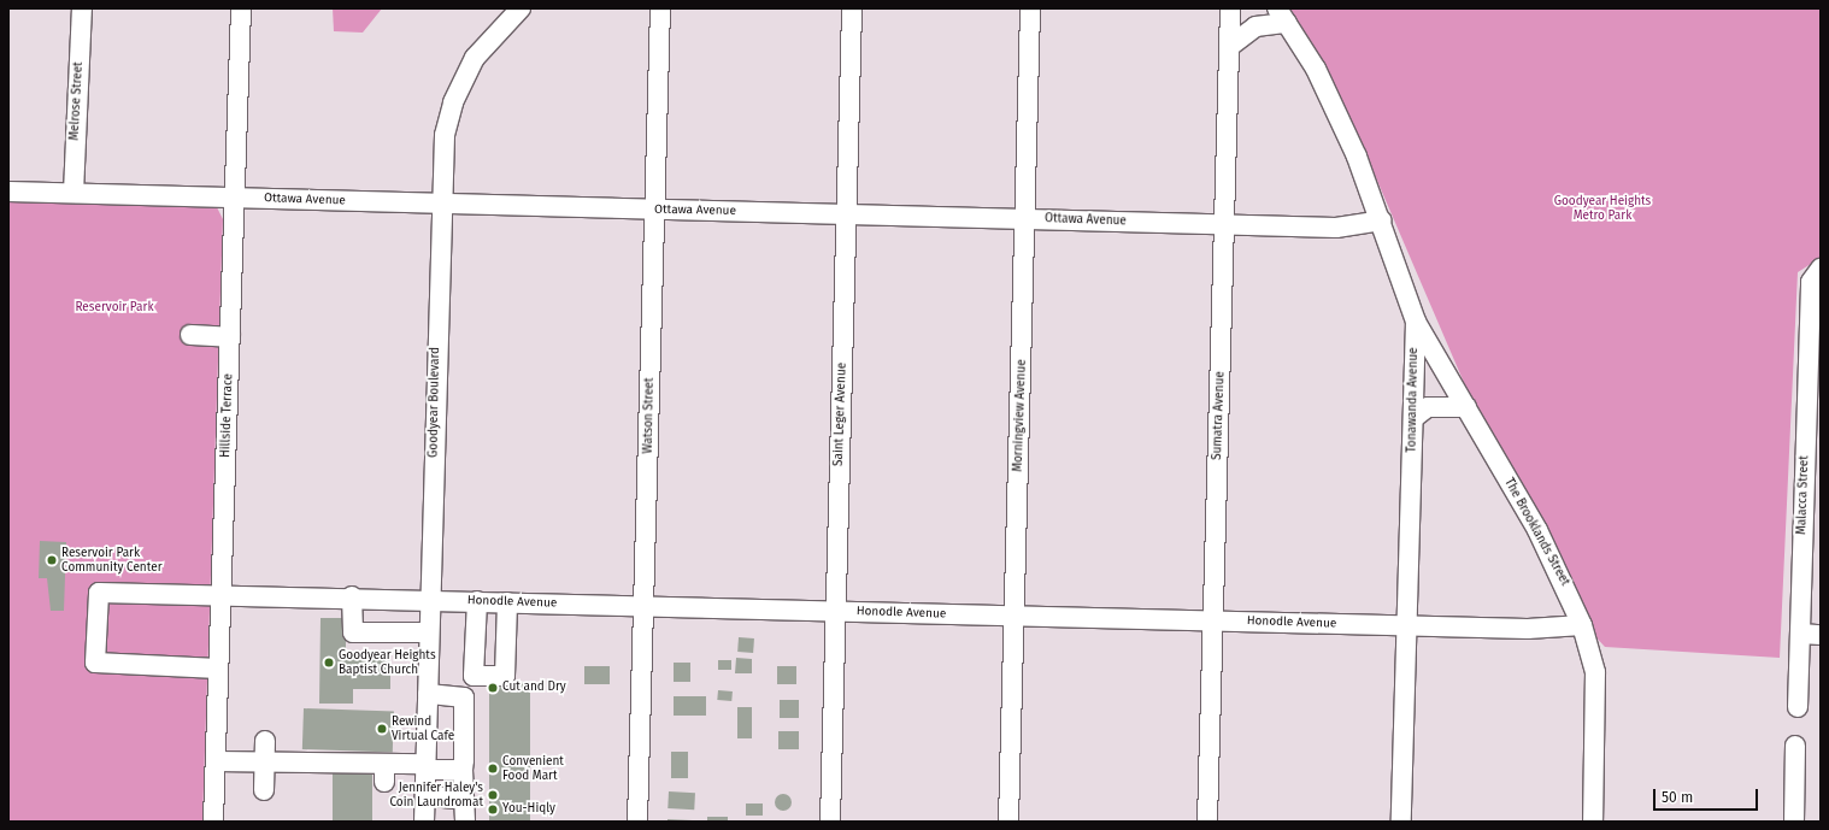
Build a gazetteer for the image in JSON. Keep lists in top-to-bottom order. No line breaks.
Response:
{"streets":{"street":["Melrose Street","Ottawa Avenue","Tonawanda Avenue","Goodyear Boulevard","Saint Leger Avenue","Hillside Terrace","Watson Street","Morningview Avenue","Sumatra Avenue","Malacca Street","The Brooklands Street","Honodle Avenue"]},"crossings":[["Melrose Street","Ottawa Avenue"],["Ottawa Avenue","Tonawanda Avenue"],["Ottawa Avenue","Goodyear Boulevard"],["Ottawa Avenue","Saint Leger Avenue"],["Ottawa Avenue","Hillside Terrace"],["Ottawa Avenue","Watson Street"],["Ottawa Avenue","Morningview Avenue"],["Ottawa Avenue","Sumatra Avenue"],["Tonawanda Avenue","The Brooklands Street"],["Tonawanda Avenue","Honodle Avenue"],["Goodyear Boulevard","Honodle Avenue"],["Saint Leger Avenue","Honodle Avenue"],["Hillside Terrace","Honodle Avenue"],["Watson Street","Honodle Avenue"],["Morningview Avenue","Honodle Avenue"],["Sumatra Avenue","Honodle Avenue"],["The Brooklands Street","Honodle Avenue"]],"parks":["Goodyear Heights Metro Park","Reservoir Park"],"places":["Reservoir Park Community Center","Goodyear Heights Baptist Church","Cut and Dry","Rewind Virtual Cafe","Convenient Food Mart","Jennifer Haley's Coin Laundromat","You-Hiqly"],"scale_bar":"50 m"}
